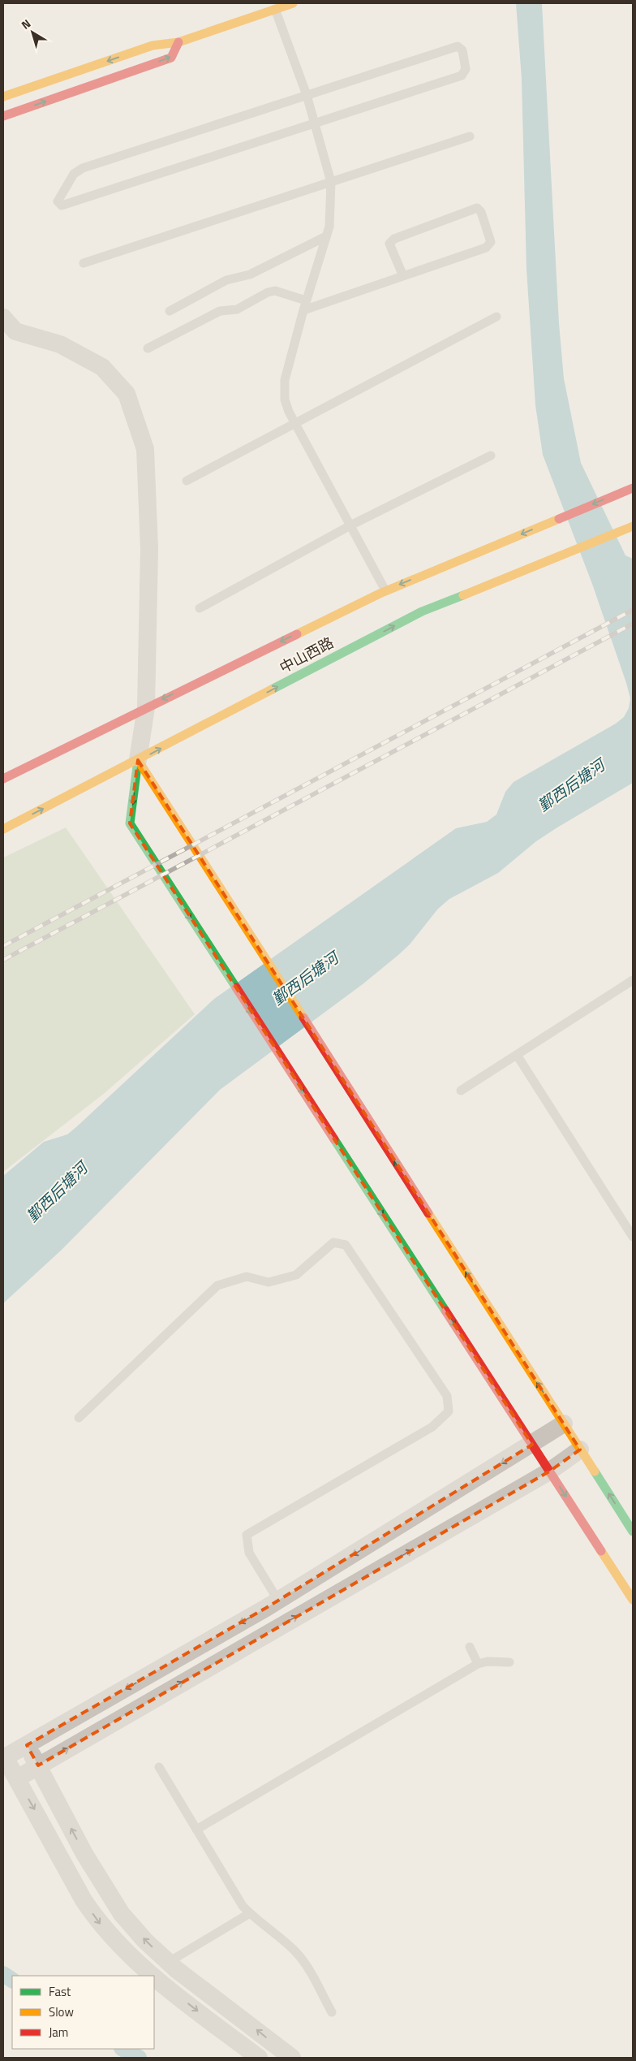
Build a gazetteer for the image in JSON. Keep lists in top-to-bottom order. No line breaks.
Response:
{"streets":{"street":["中山西路"]},"water":["鄞西后塘河"],"legend":["Fast","Slow","Jam"],"north":"top left"}
